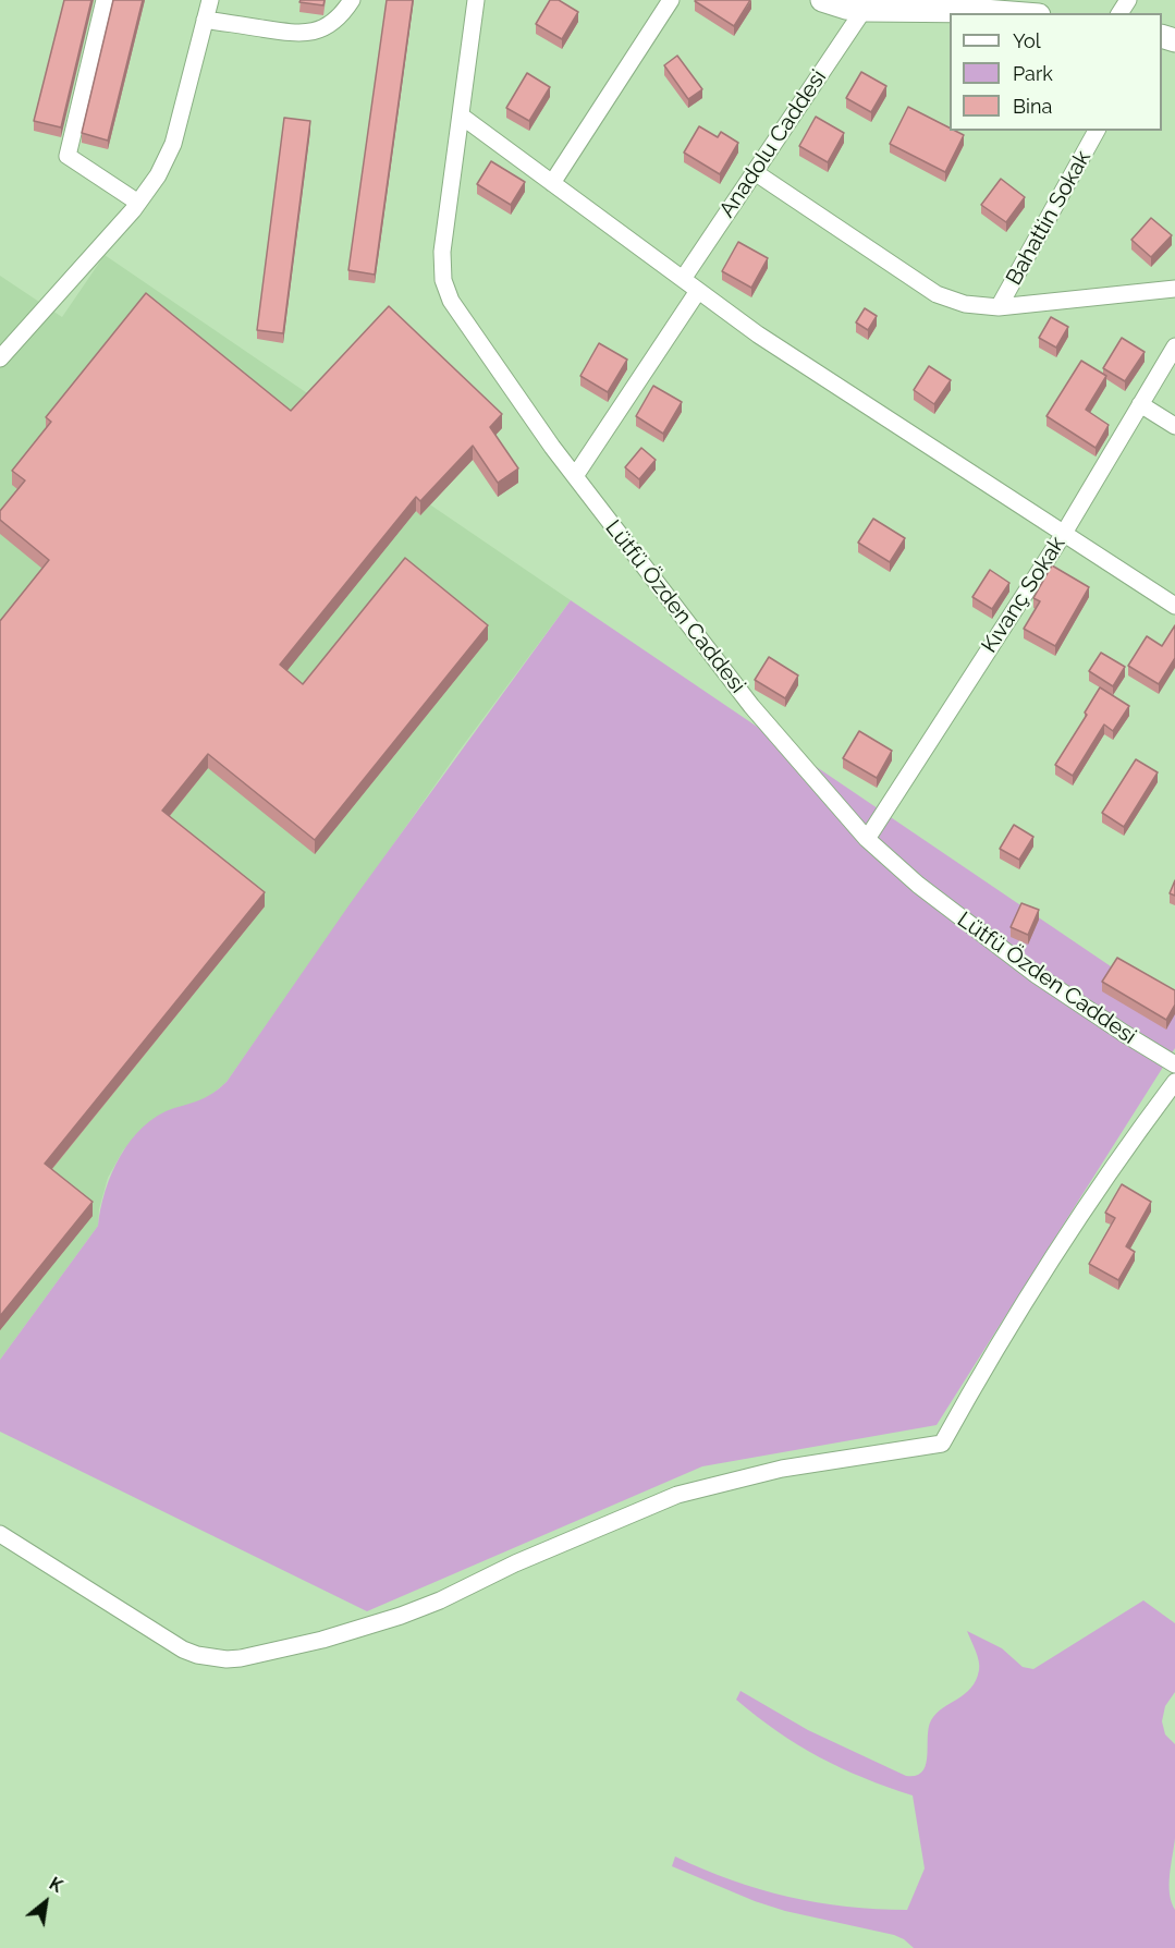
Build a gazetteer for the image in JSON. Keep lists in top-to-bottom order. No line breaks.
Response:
{"streets":{"street":["Anadolu Caddesi","Bahattin Sokak","Kıvanç Sokak","Lütfü Özden Caddesi"]},"crossings":[["Kıvanç Sokak","Lütfü Özden Caddesi"]],"legend":["Yol","Park","Bina"],"north":"top right"}
